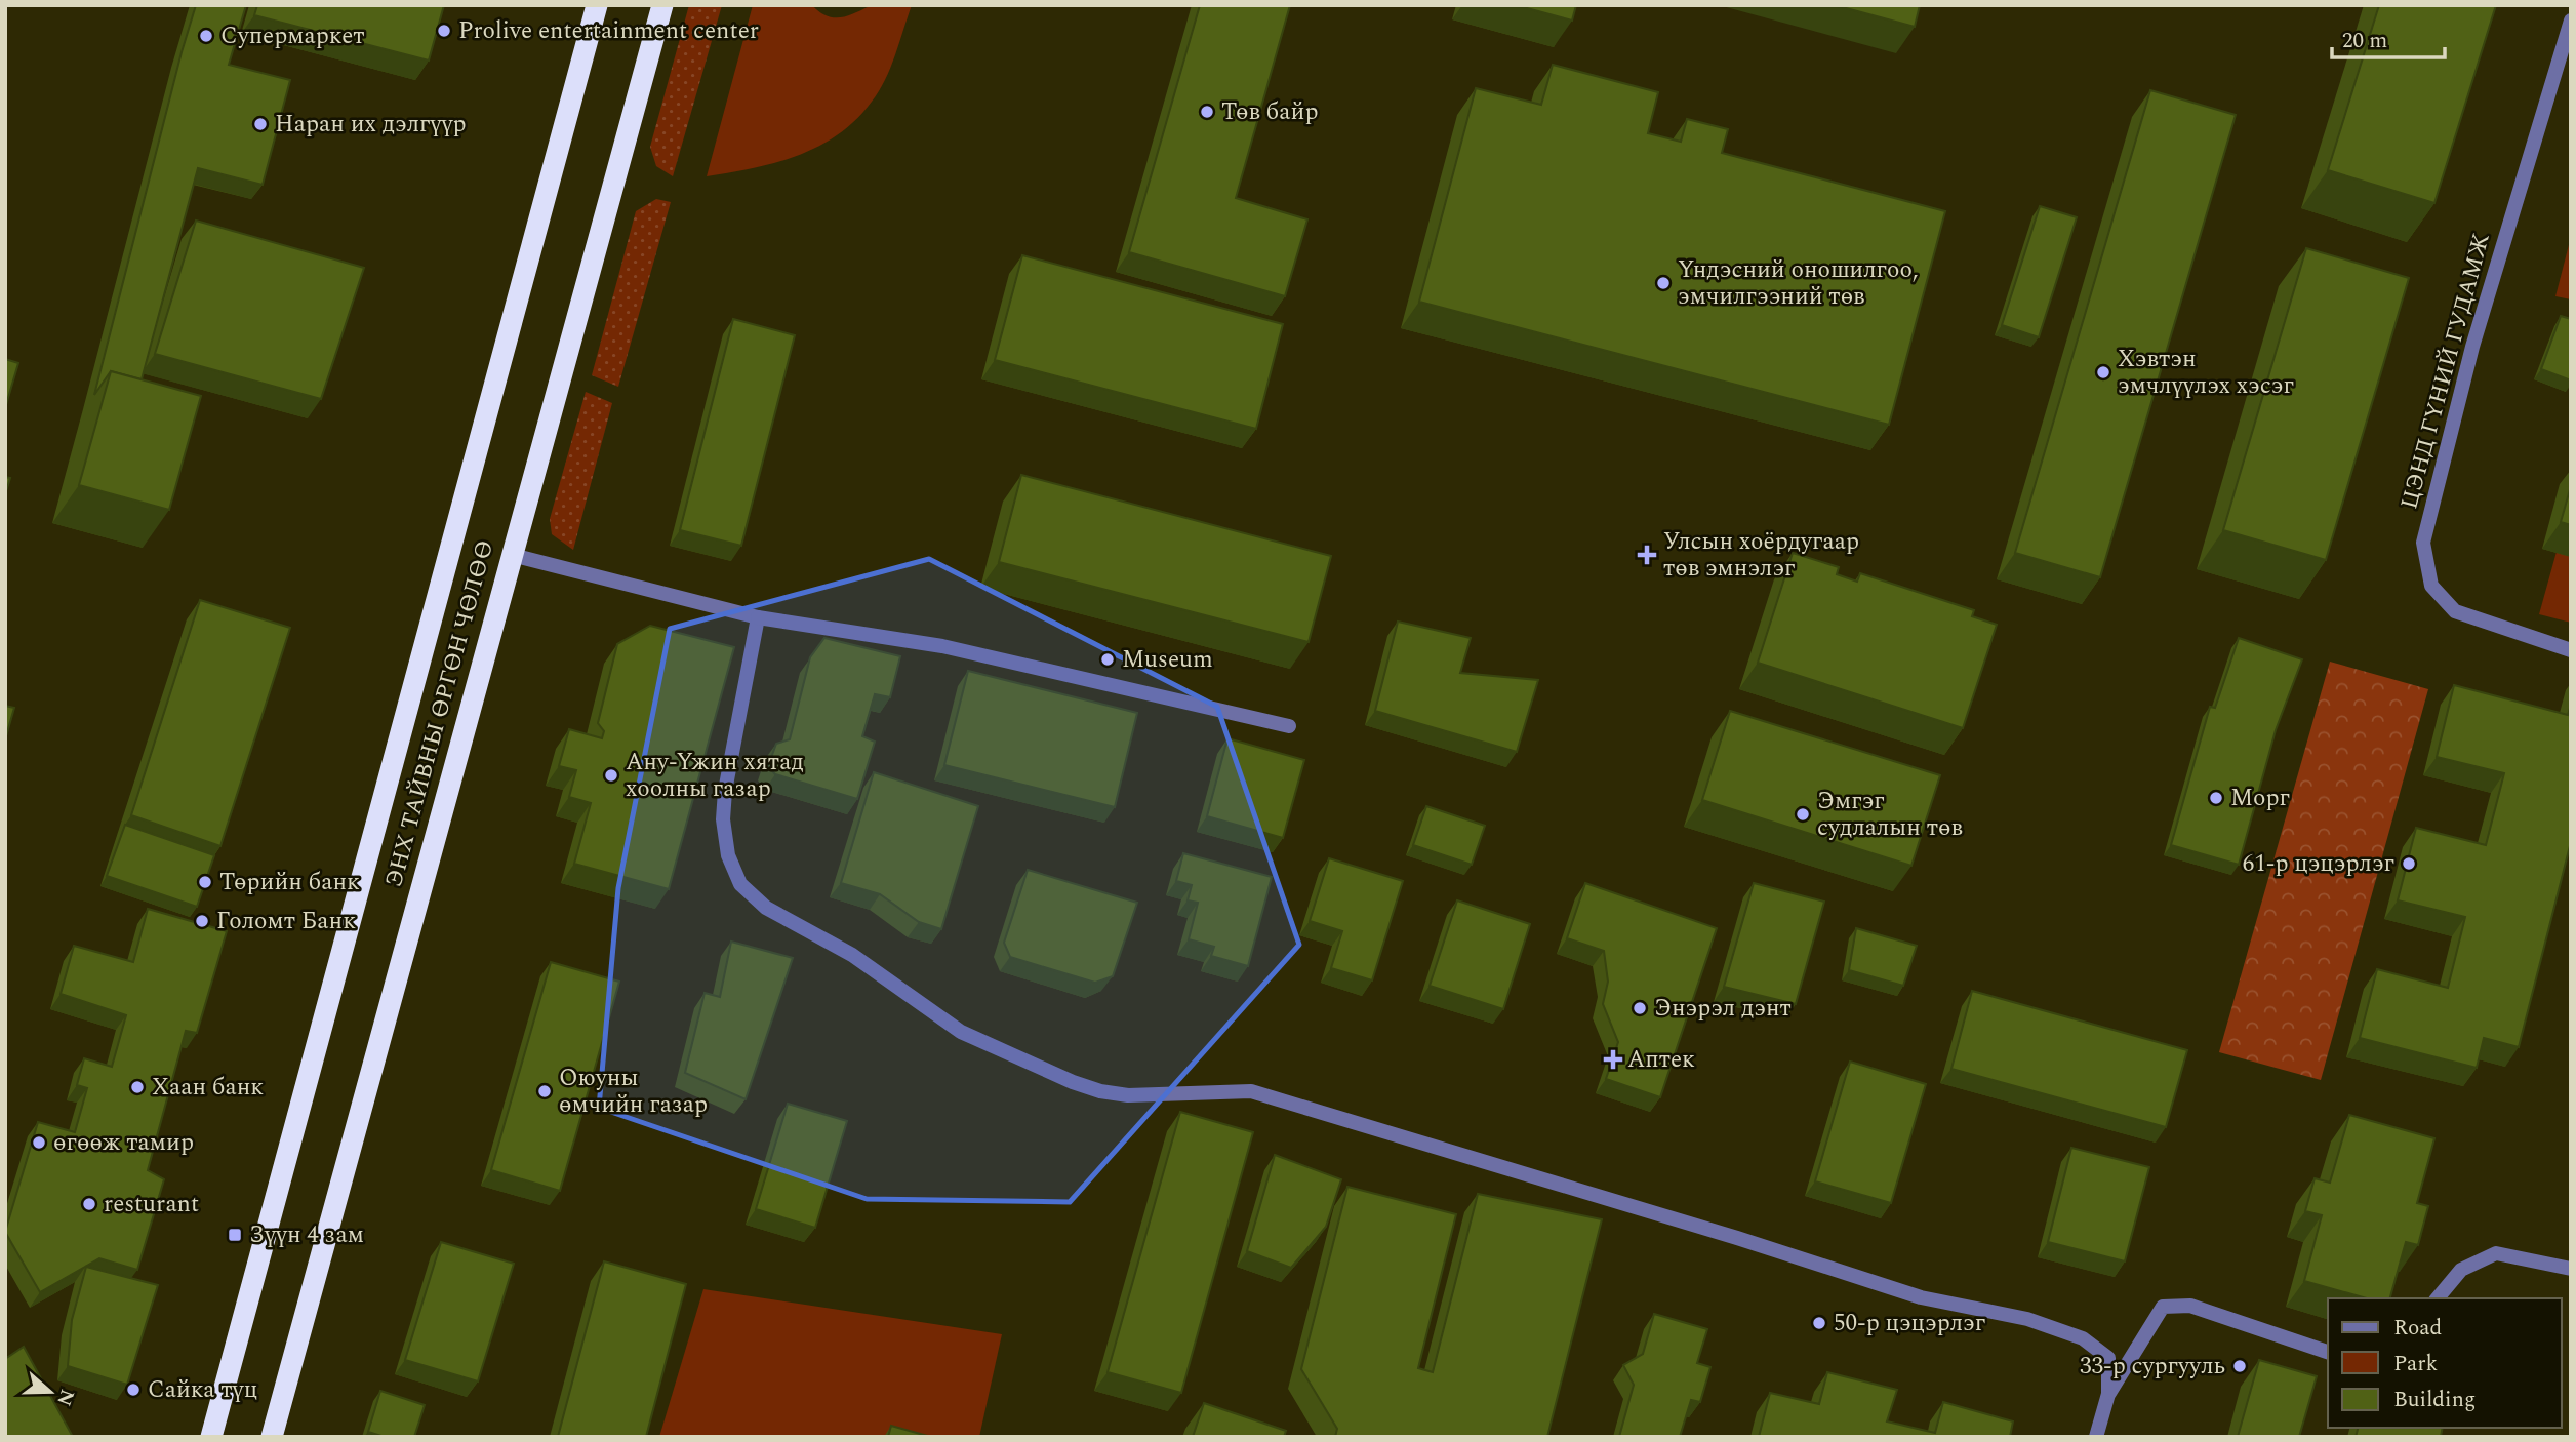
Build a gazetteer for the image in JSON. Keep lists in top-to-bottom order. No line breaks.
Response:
{"streets":{"highway":["ЭНХ ТАЙВНЫ ӨРГӨН ЧӨЛӨӨ"],"street":["ЦЭНД ГҮНИЙ ГУДАМЖ"]},"places":{"other":["Prolive entertainment center","Супермаркет","Төв байр","Наран их дэлгүүр","Үндэсний оношилгоо, эмчилгээний төв","Хэвтэн эмчлүүлэх хэсэг","Museum","Ану-Үжин хятад хоолны газар","Морг","Эмгэг судлалын төв","61-р цэцэрлэг","Төрийн банк","Голомт Банк","Энэрэл дэнт","Хаан банк","Оюуны өмчийн газар","өгөөж тамир","resturant","50-р цэцэрлэг","33-р сургууль","Сайка түц"],"health":["Улсын хоёрдугаар төв эмнэлэг","Аптек"],"transit":["Зүүн 4 зам"]},"legend":["Road","Park","Building"],"scale_bar":"20 m","north":"right"}
